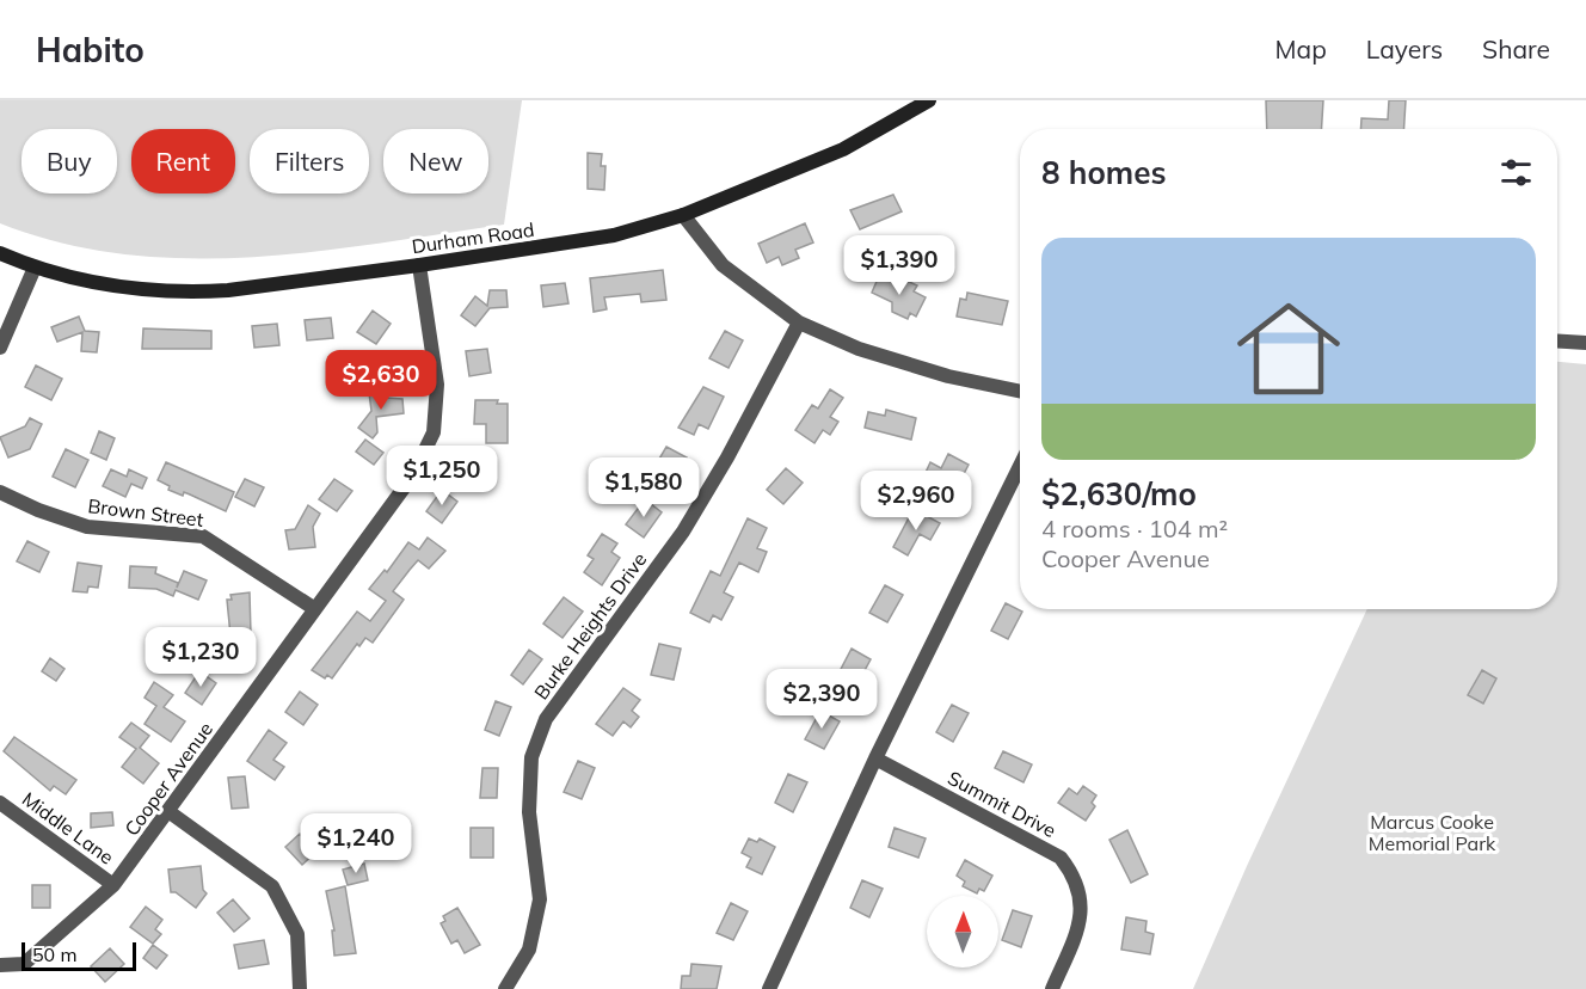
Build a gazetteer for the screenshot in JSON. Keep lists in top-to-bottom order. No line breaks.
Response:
{"streets":{"main road":["Durham Road"],"street":["Brown Street","Burke Heights Drive","Cooper Avenue","Summit Drive","Middle Lane"]},"crossings":[["Durham Road","Cooper Avenue"],["Brown Street","Cooper Avenue"],["Cooper Avenue","Middle Lane"]],"parks":["Marcus Cooke Memorial Park"],"scale_bar":"50 m","north":"top","page":{"header":"Habito","nav":["Map","Layers","Share"],"chip":["Buy","Rent","Filters","New"],"heading":"8 homes","list":[{"name":"$2,630/mo","note":"4 rooms · 104 m² · Cooper Avenue"}],"price":["$1,390","$2,630","$1,250","$1,580","$2,960","$1,230","$2,390","$1,240"],"scale":"50 m"}}
